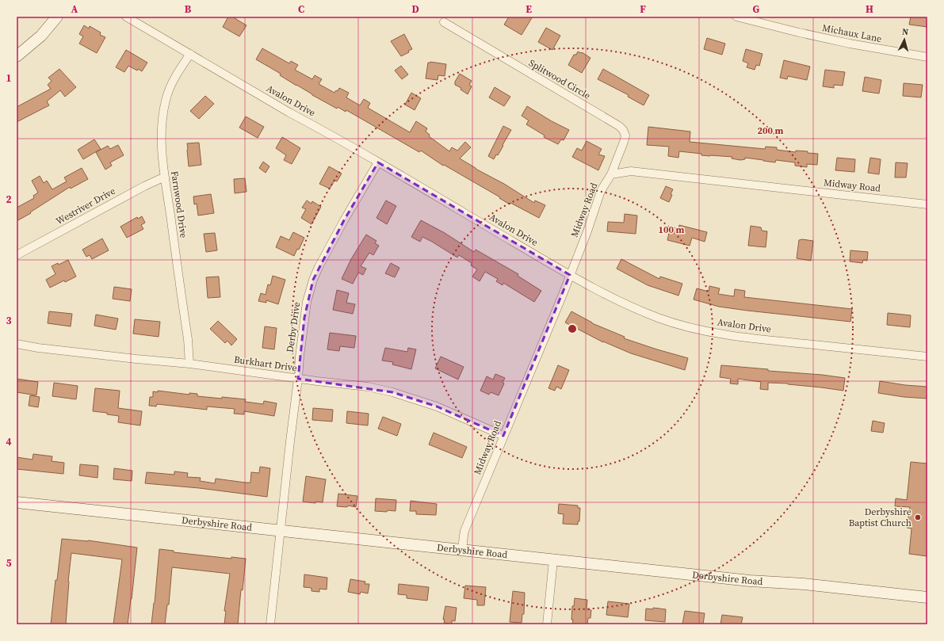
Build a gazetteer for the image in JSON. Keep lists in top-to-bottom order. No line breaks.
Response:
{"streets":{"street":["Michaux Lane","Splitwood Circle","Avalon Drive","Midway Road","Farnwood Drive","Westriver Drive","Derby Drive","Burkhart Drive","Derbyshire Road"]},"crossings":[["Splitwood Circle","Midway Road"],["Avalon Drive","Midway Road"],["Avalon Drive","Farnwood Drive"],["Avalon Drive","Derby Drive"],["Midway Road","Burkhart Drive"],["Midway Road","Derbyshire Road"],["Farnwood Drive","Westriver Drive"],["Farnwood Drive","Burkhart Drive"],["Derby Drive","Burkhart Drive"],["Derby Drive","Derbyshire Road"]],"places":["Derbyshire Baptist Church"],"north":"top","grid":{"columns":["A","B","C","D","E","F","G","H"],"rows":["1","2","3","4","5"]},"rings":["200 m","100 m"]}
